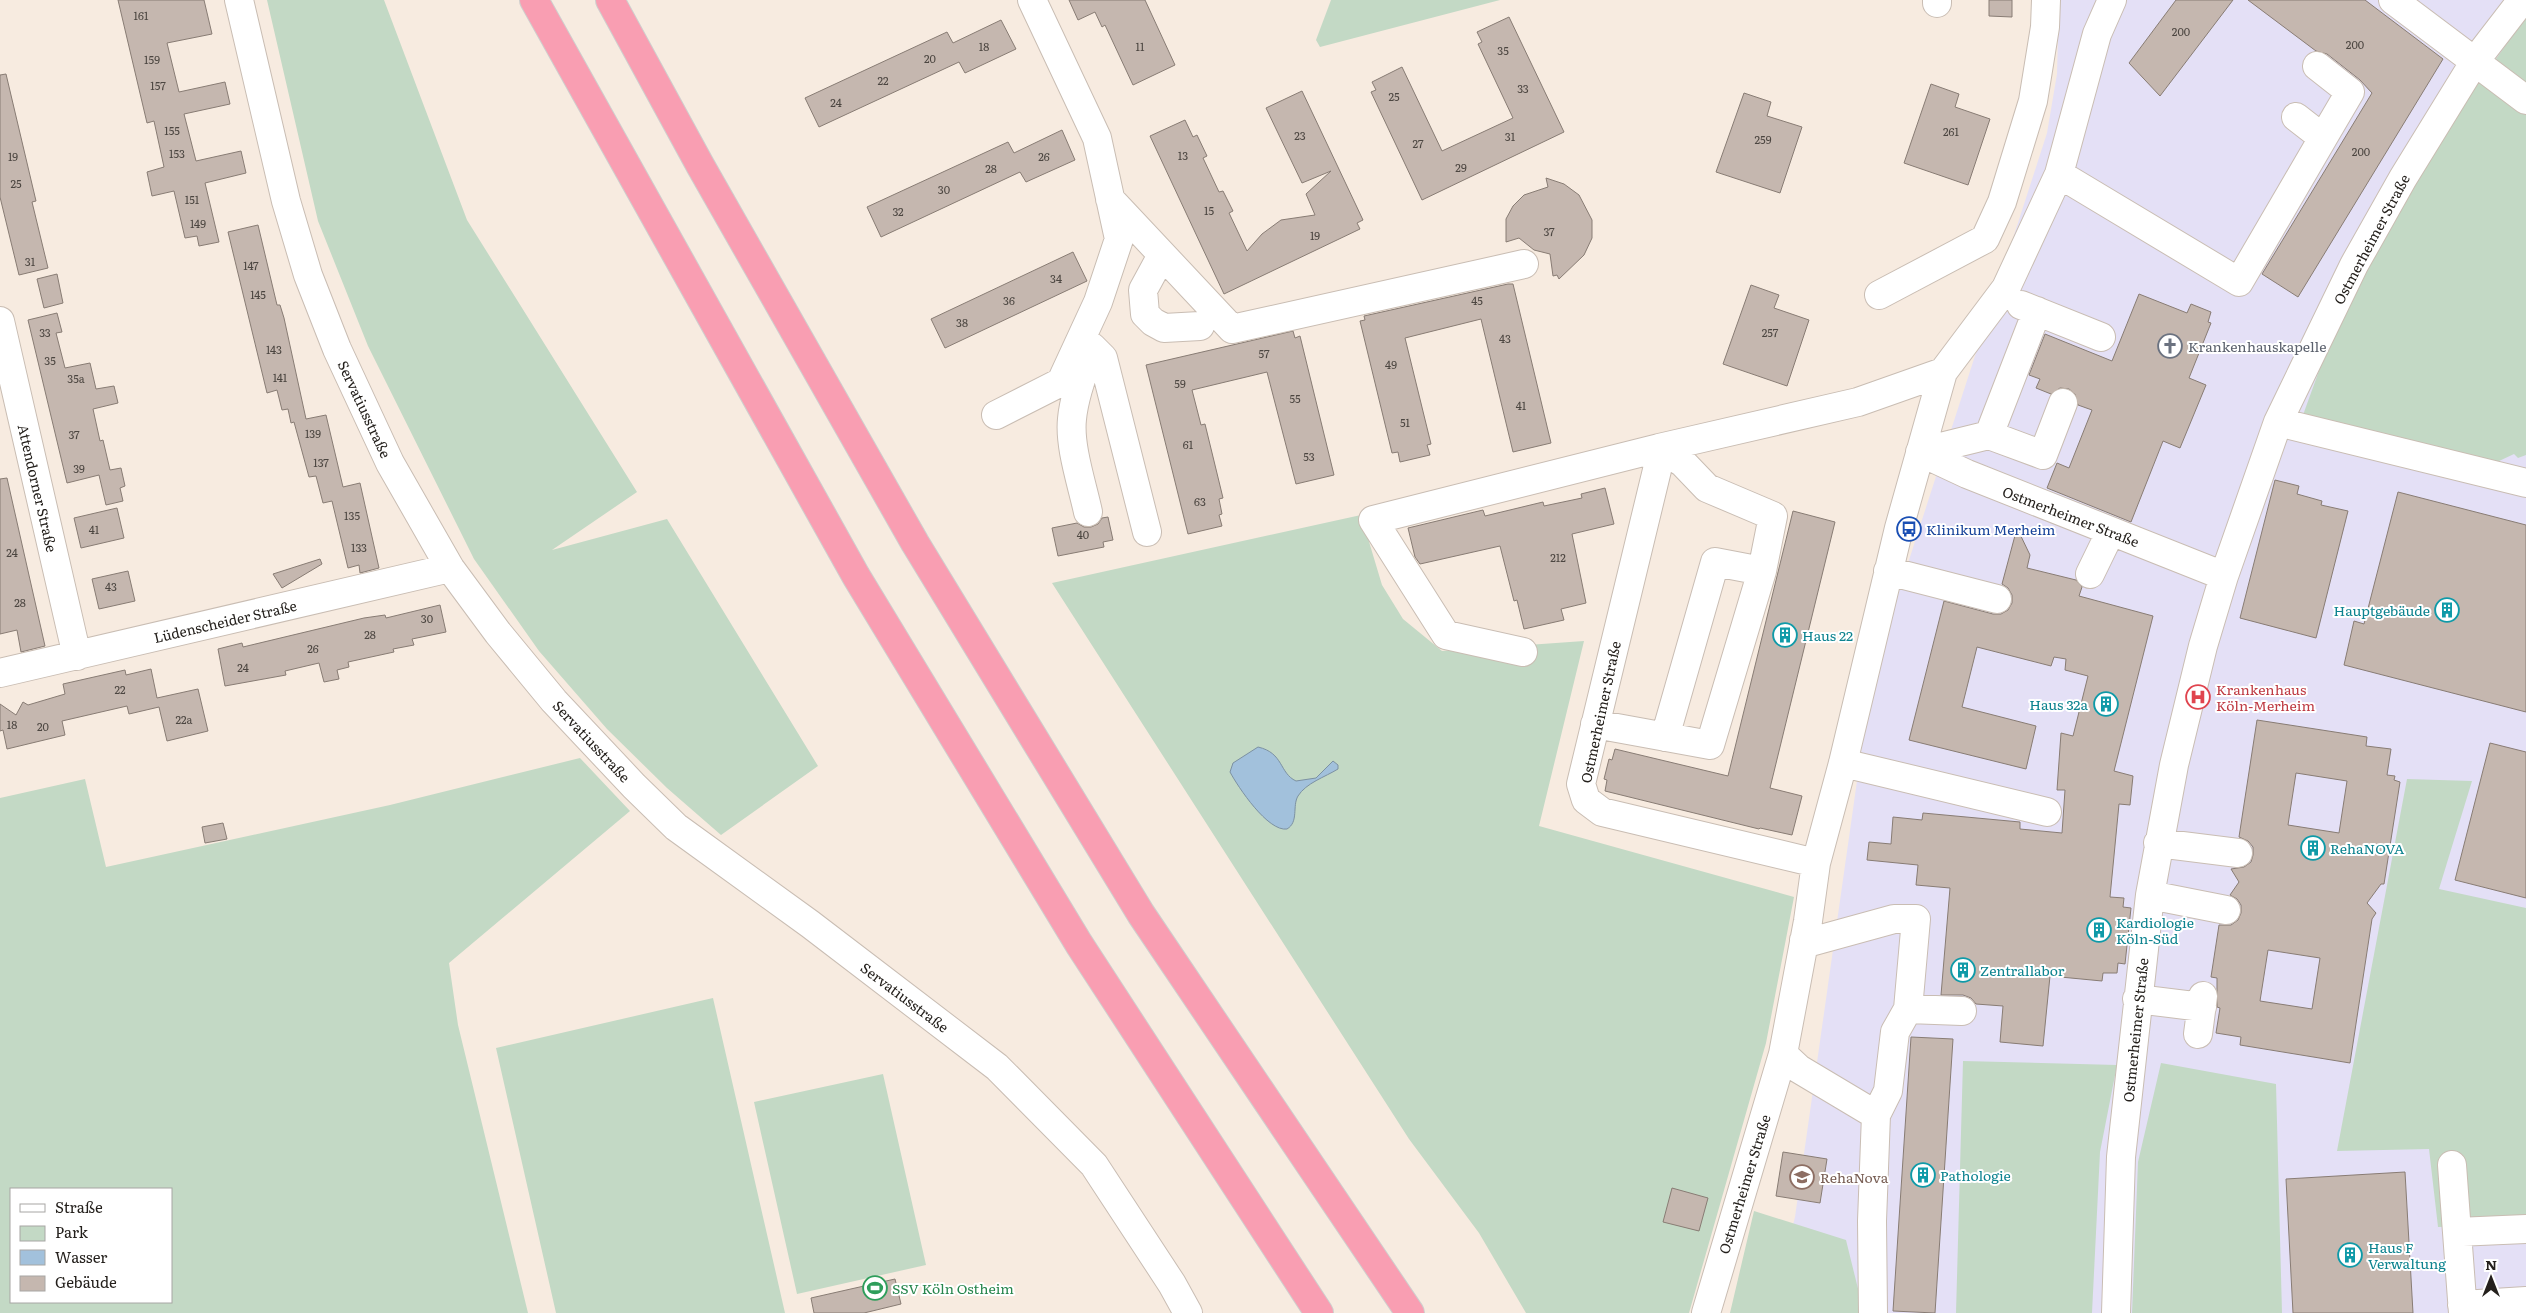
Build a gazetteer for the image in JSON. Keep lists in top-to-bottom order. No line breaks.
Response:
{"streets":{"street":["Ostmerheimer Straße","Servatiusstraße","Attendorner Straße","Lüdenscheider Straße"]},"crossings":[["Servatiusstraße","Lüdenscheider Straße"],["Attendorner Straße","Lüdenscheider Straße"]],"places":{"church":["Krankenhauskapelle"],"bus stop":["Klinikum Merheim"],"building":["Hauptgebäude","Haus 22","Haus 32a","RehaNOVA","Kardiologie Köln-Süd","Zentrallabor","Pathologie","Haus F Verwaltung"],"hospital":["Krankenhaus Köln-Merheim"],"school or university":["RehaNova"],"sports":["SSV Köln Ostheim"]},"house_numbers":["161","200","200","18","11","35","20","159","22","157","33","25","24","155","261","23","31","259","27","200","153","13","19","26","29","28","25","30","151","15","32","149","37","19","31","147","34","145","36","45","38","33","257","43","143","57","35","49","141","35a","59","55","41","51","139","37","61","53","137","39","63","135","41","40","133","24","212","43","28","30","28","26","24","22","22a","18","20"],"legend":["Straße","Park","Wasser","Gebäude"],"north":"top"}
